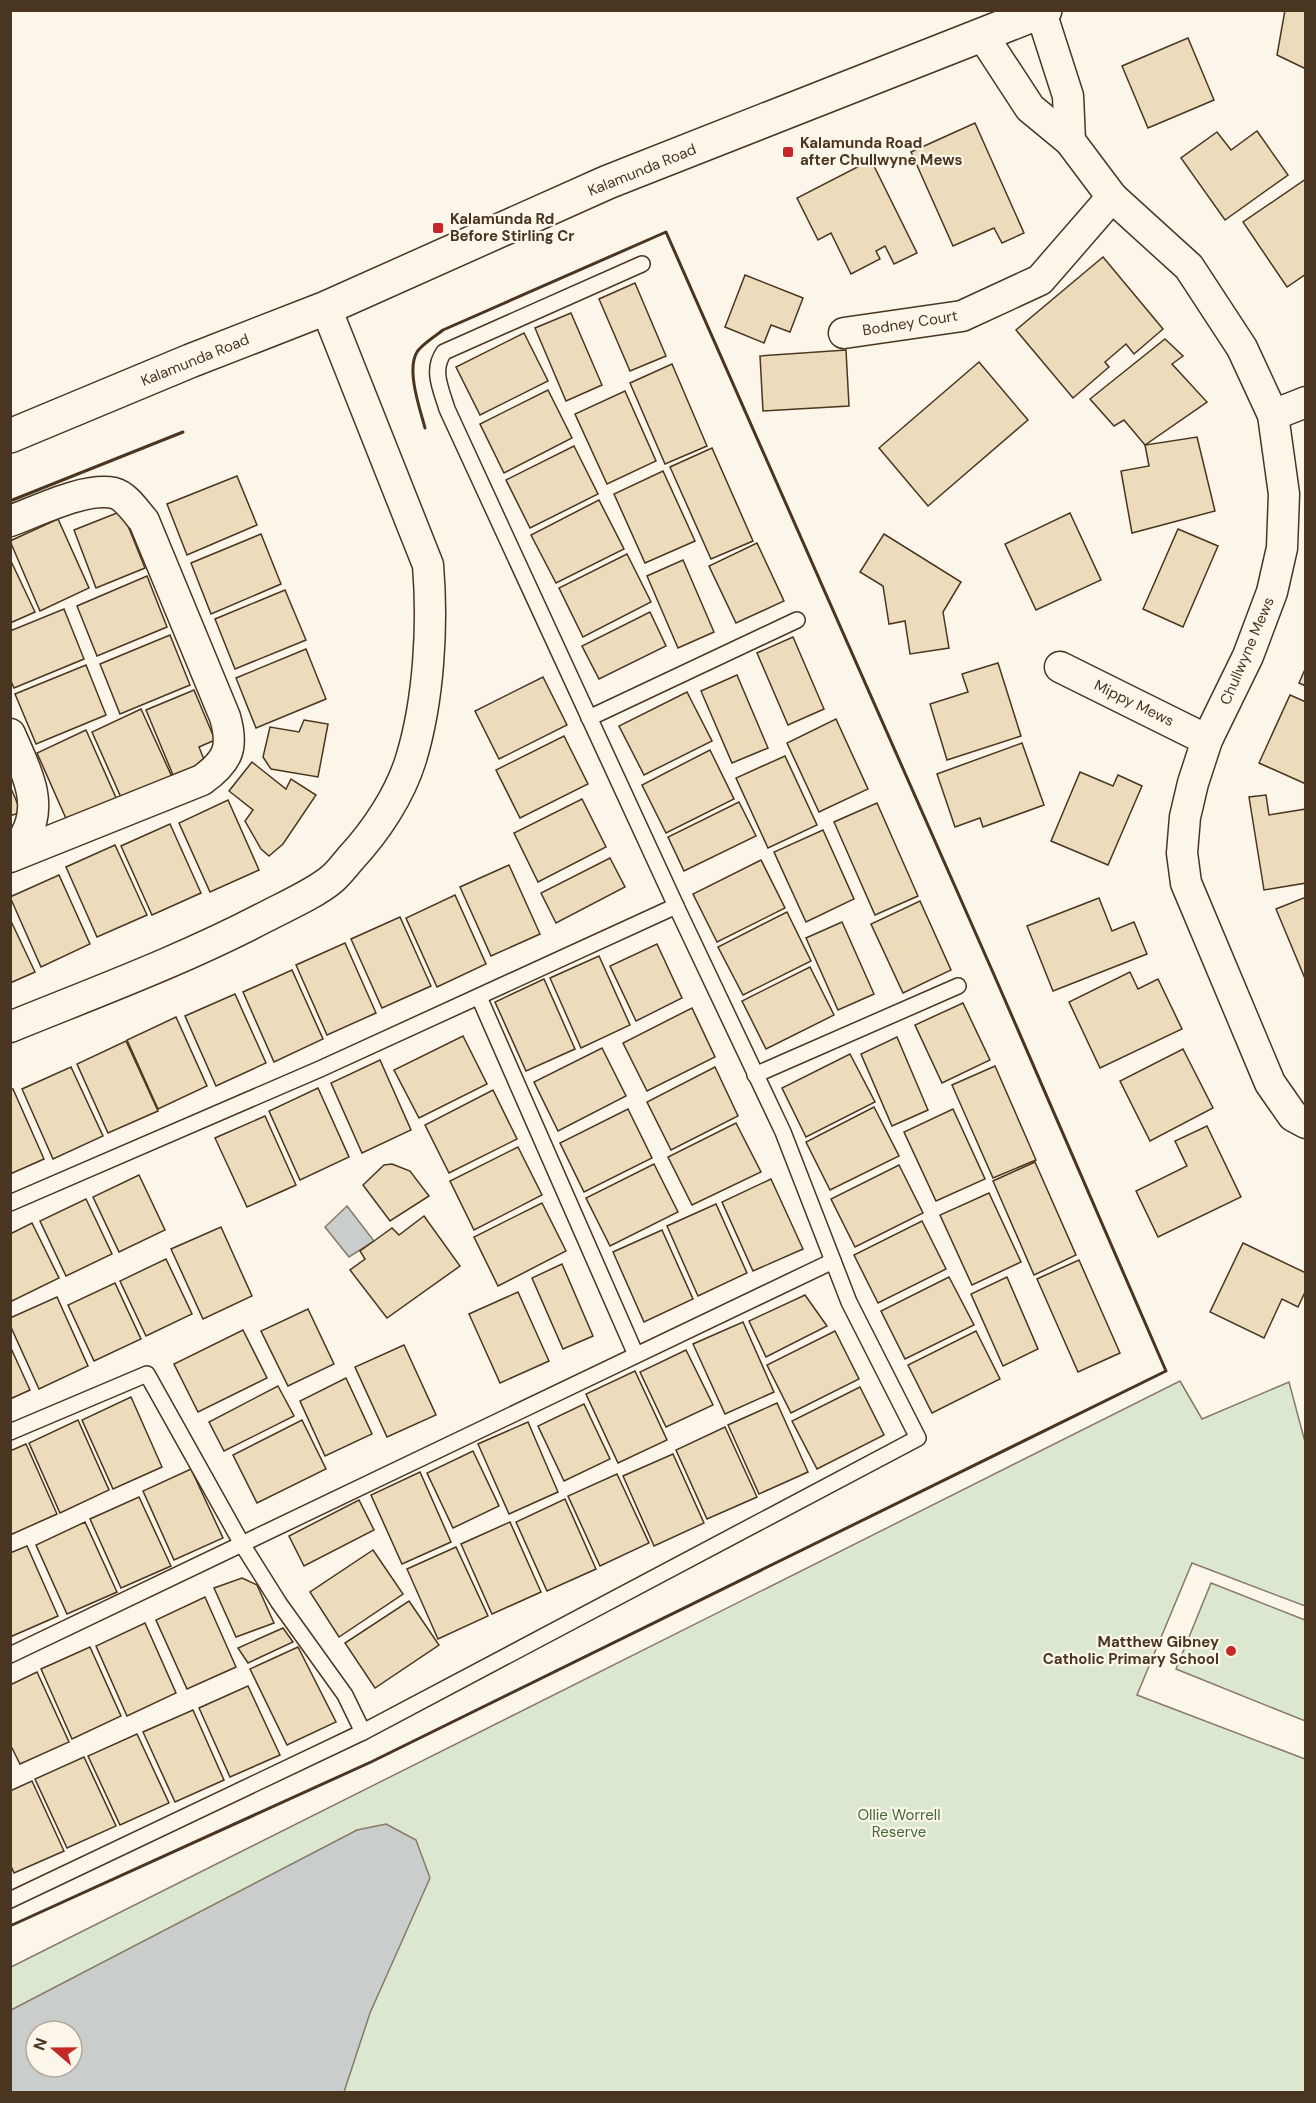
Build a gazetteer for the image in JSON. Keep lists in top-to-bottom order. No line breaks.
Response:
{"streets":{"main road":["Kalamunda Road"],"street":["Bodney Court","Chullwyne Mews","Mippy Mews"]},"crossings":[["Kalamunda Road","Chullwyne Mews"],["Bodney Court","Chullwyne Mews"],["Chullwyne Mews","Mippy Mews"]],"parks":["Ollie Worrell Reserve"],"places":{"transit":["Kalamunda Road after Chullwyne Mews","Kalamunda Rd Before Stirling Cr"],"other":["Matthew Gibney Catholic Primary School"]},"north":"left"}
